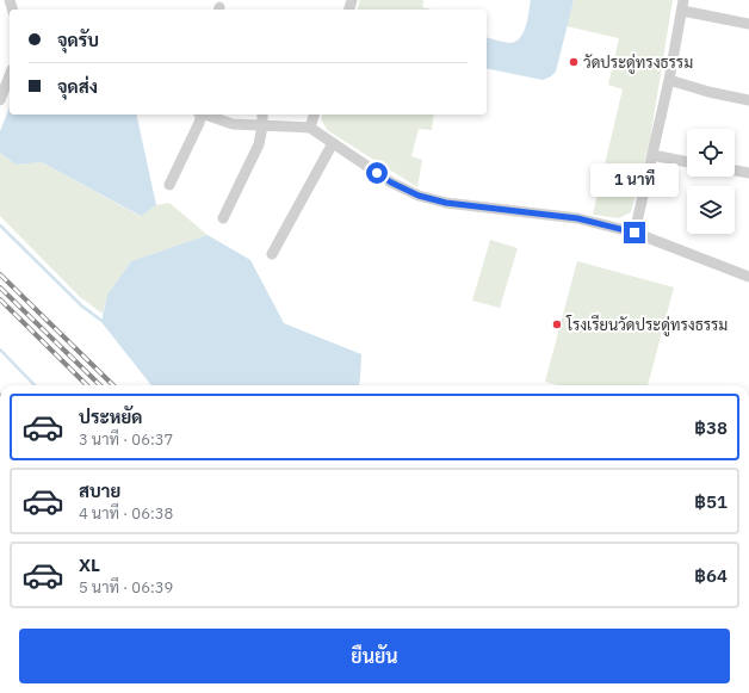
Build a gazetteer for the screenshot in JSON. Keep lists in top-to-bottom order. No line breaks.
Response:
{"places":["วัดประดู่ทรงธรรม","โรงเรียนวัดประดู่ทรงธรรม"],"page":{"banner":["จุดรับ","จุดส่ง"],"bubble":"1 นาที","list":[{"name":"ประหยัด","note":"3 นาที · 06:37","value":"฿38"},{"name":"สบาย","note":"4 นาที · 06:38","value":"฿51"},{"name":"XL","note":"5 นาที · 06:39","value":"฿64"}],"buttons":"ยืนยัน"}}
